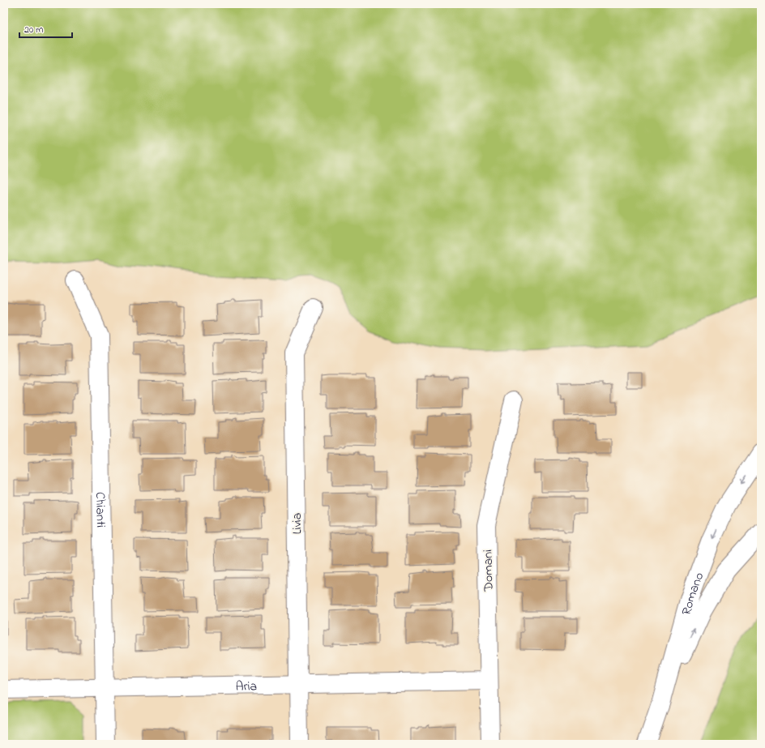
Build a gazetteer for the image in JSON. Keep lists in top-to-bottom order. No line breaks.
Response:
{"streets":{"street":["Chianti","Livia","Domani","Romano","Aria"]},"crossings":[["Chianti","Aria"],["Livia","Aria"],["Domani","Aria"]],"scale_bar":"20 m"}
